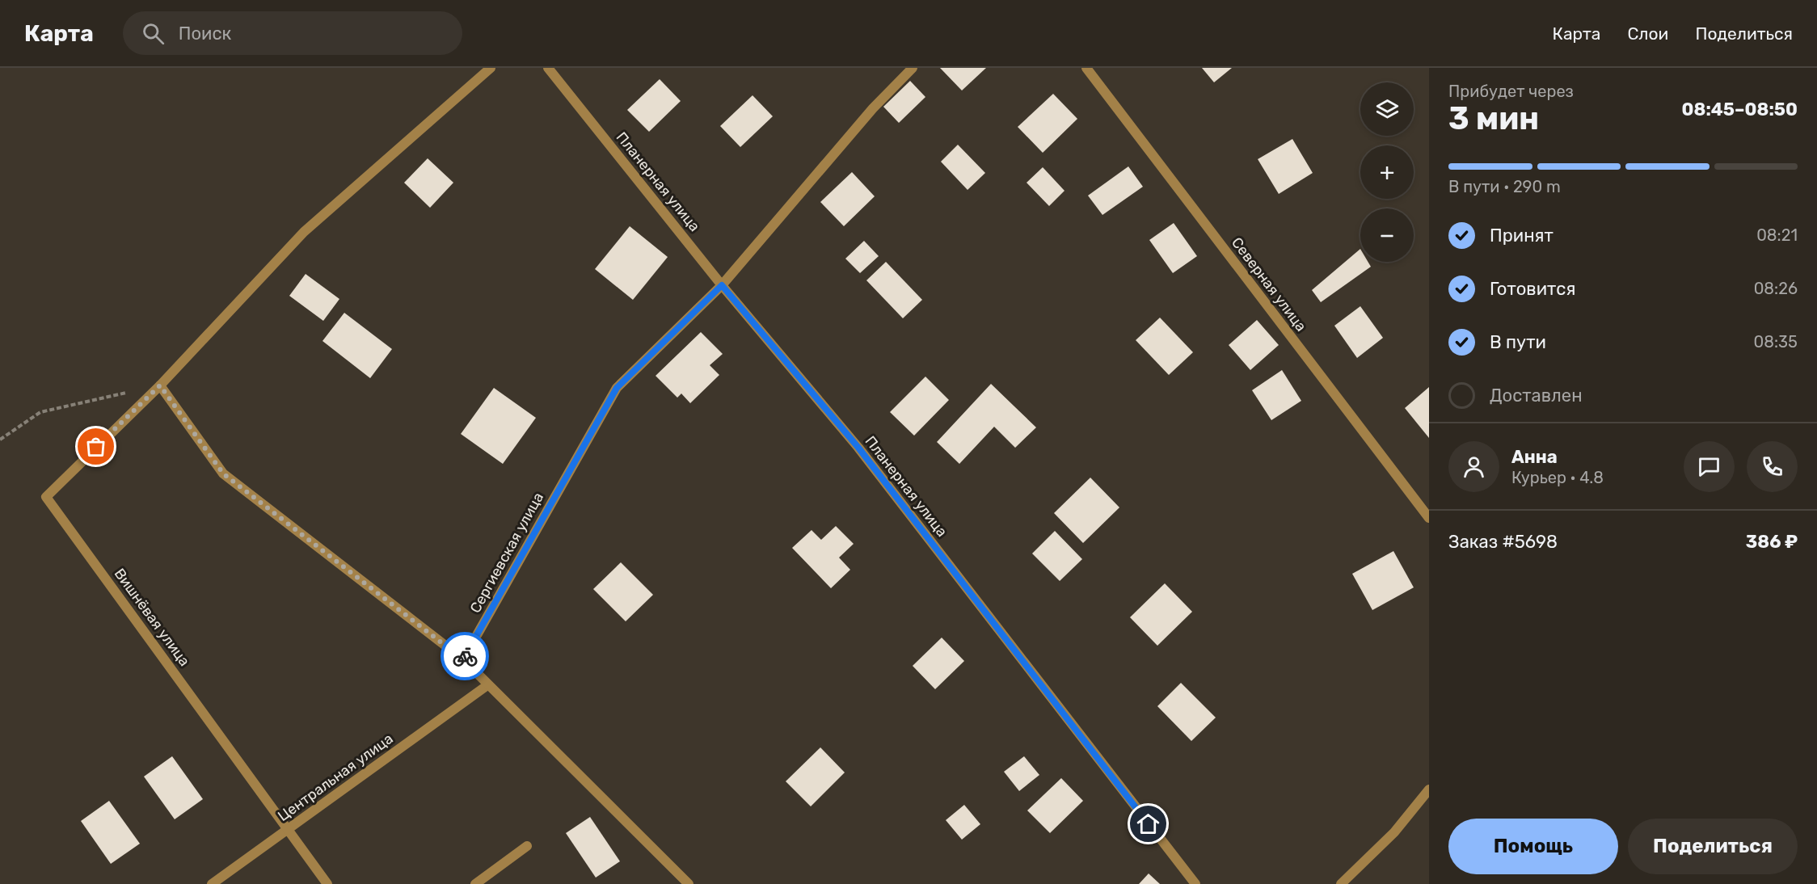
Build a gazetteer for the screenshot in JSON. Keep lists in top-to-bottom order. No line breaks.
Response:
{"streets":{"street":["Планерная улица","Северная улица","Сергиевская улица","Вишнёвая улица","Центральная улица"]},"crossings":[["Планерная улица","Сергиевская улица"],["Вишнёвая улица","Центральная улица"]],"page":{"header":"Карта","search":"Поиск","nav":["Карта","Слои","Поделиться"],"heading":["3 мин","Прибудет через","08:45–08:50"],"panel":["Анна","Курьер · 4.8","Заказ #5698","386 ₽"],"map_buttons":["+","−"],"bar":"В пути · 290 m","list":[["Принят","08:21"],["Готовится","08:26"],["В пути","08:35"],"Доставлен"],"buttons":["Помощь","Поделиться"]}}
